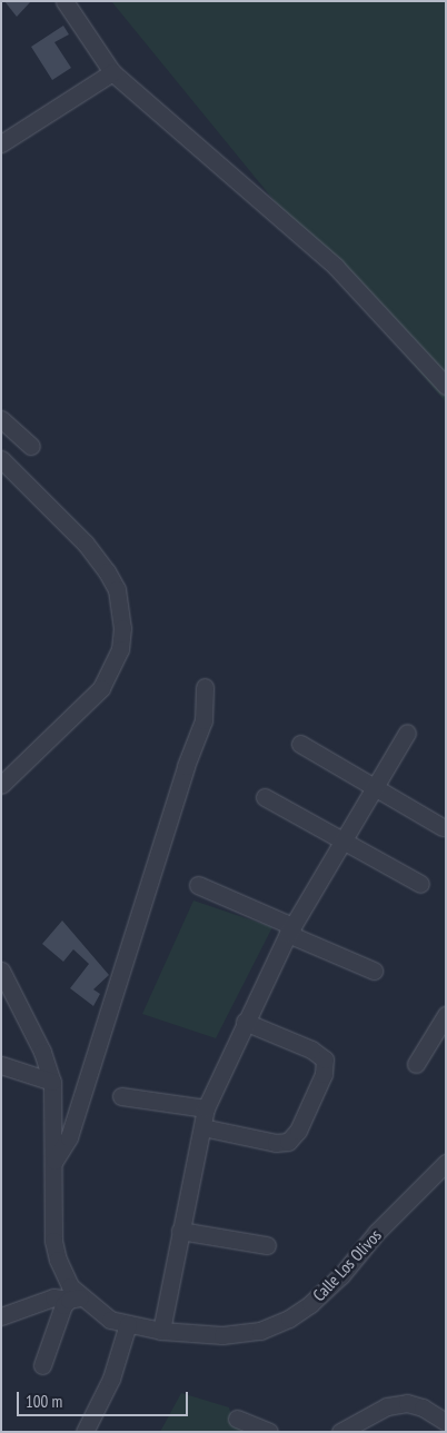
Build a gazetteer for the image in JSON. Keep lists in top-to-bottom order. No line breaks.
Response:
{"streets":{"street":["Calle Los Olivos"]},"scale_bar":"100 m"}
